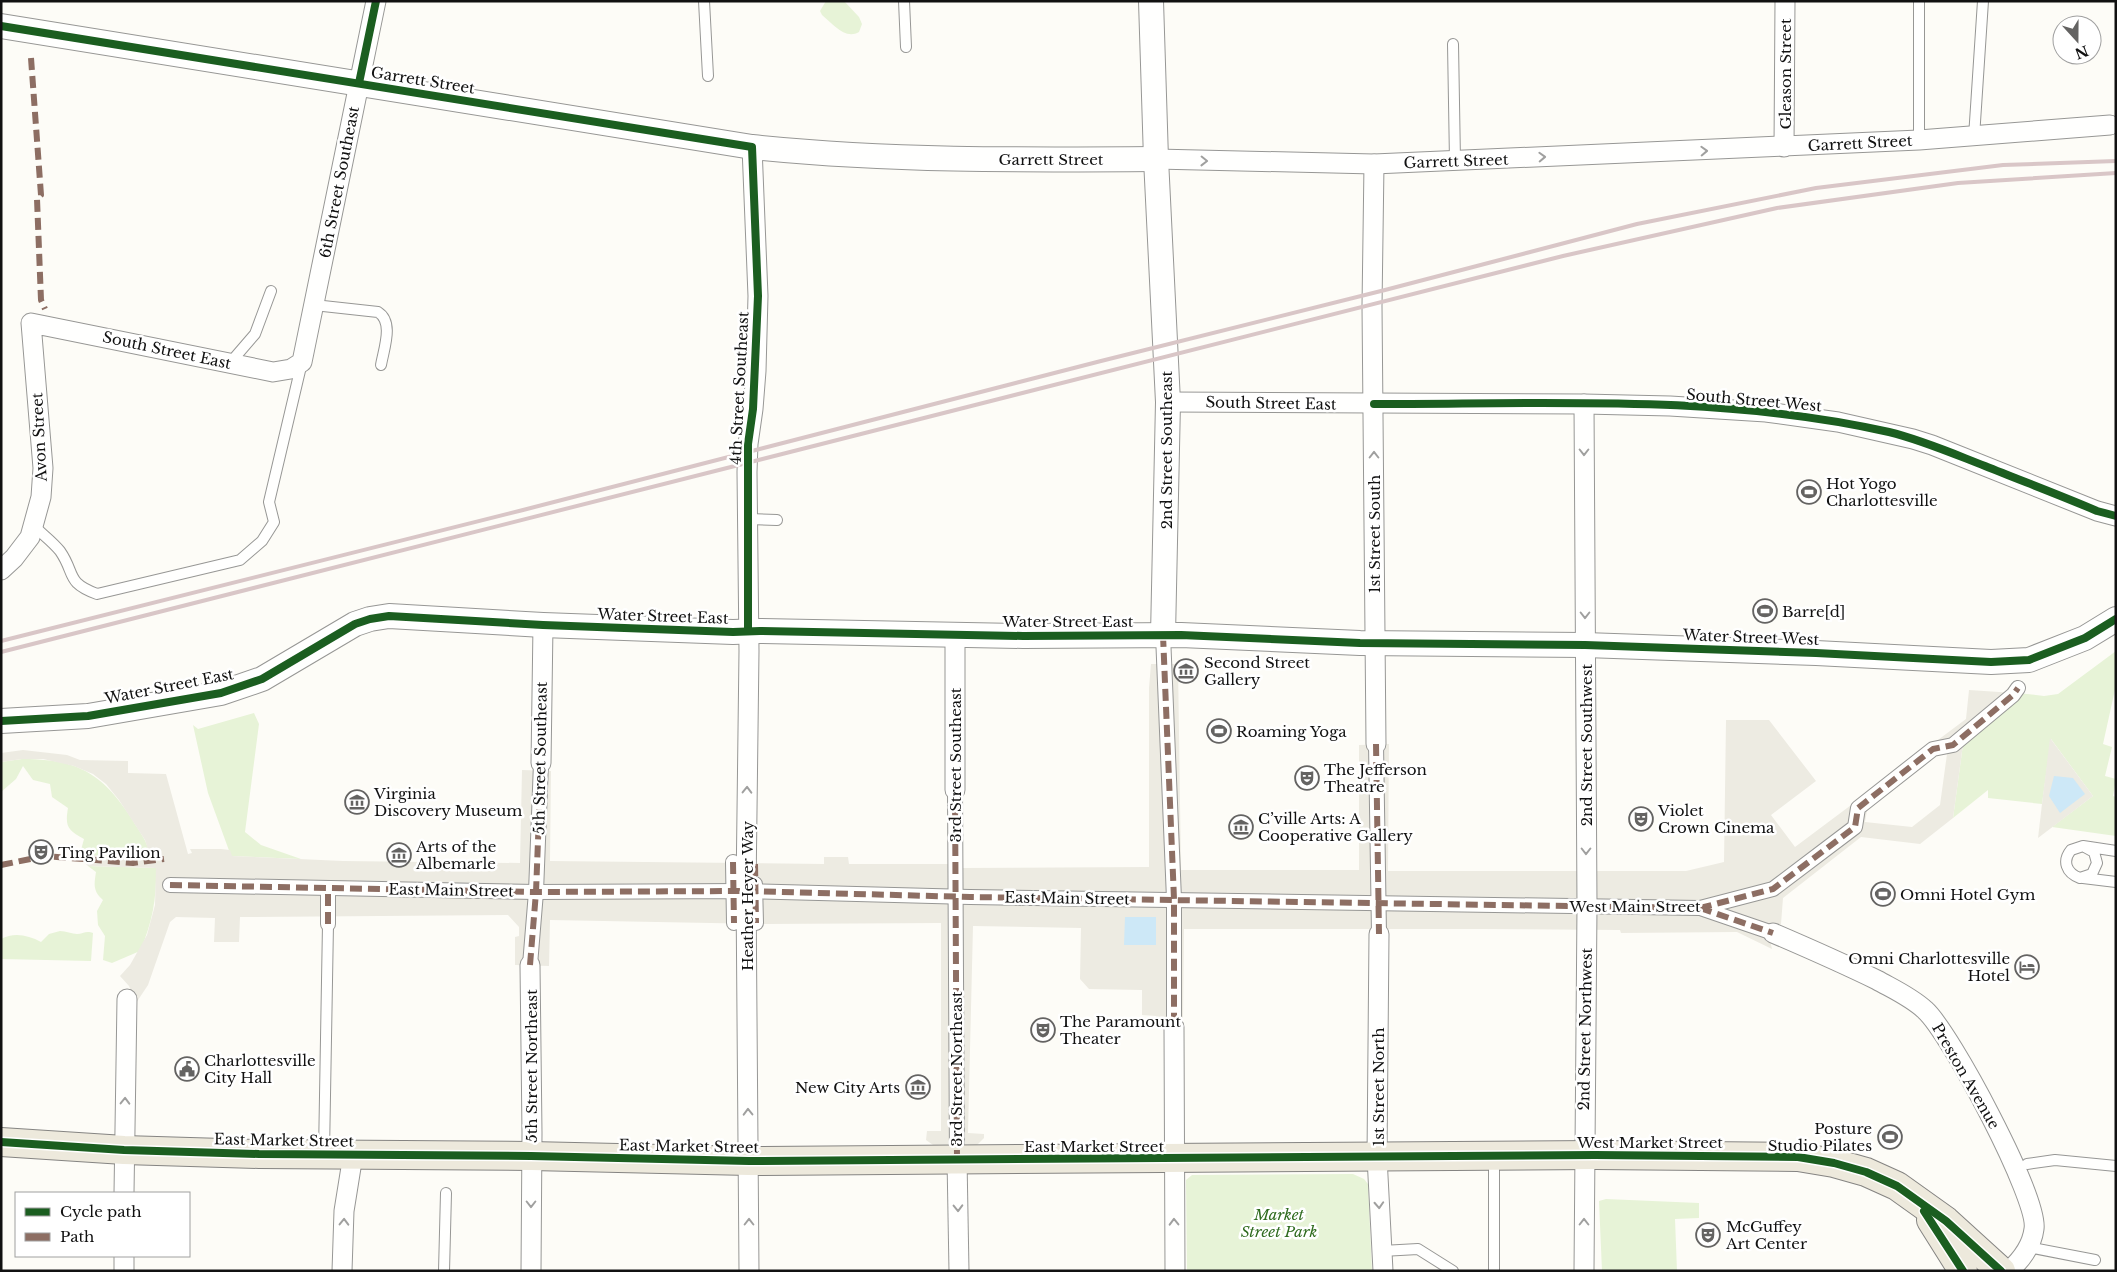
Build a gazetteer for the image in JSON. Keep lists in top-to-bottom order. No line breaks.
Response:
{"streets":{"main road":["East Market Street","West Market Street"],"street":["Gleason Street","Garrett Street","6th Street Southeast","South Street East","4th Street Southeast","South Street West","Avon Street","2nd Street Southeast","1st Street South","Water Street East","Water Street West","2nd Street Southwest","5th Street Southeast","3rd Street Southeast","East Main Street","Heather Heyer Way","West Main Street","2nd Street Northwest","5th Street Northeast","3rd Street Northeast","Preston Avenue","1st Street North"]},"crossings":[["Gleason Street","Garrett Street"],["Garrett Street","6th Street Southeast"],["Garrett Street","4th Street Southeast"],["Garrett Street","2nd Street Southeast"],["Garrett Street","1st Street South"],["6th Street Southeast","South Street East"],["South Street East","South Street West"],["South Street East","Avon Street"],["South Street East","2nd Street Southeast"],["South Street East","1st Street South"],["4th Street Southeast","Water Street East"],["4th Street Southeast","Heather Heyer Way"],["South Street West","1st Street South"],["South Street West","2nd Street Southwest"],["2nd Street Southeast","Water Street East"],["2nd Street Southeast","East Main Street"],["1st Street South","Water Street East"],["1st Street South","Water Street West"],["1st Street South","East Main Street"],["1st Street South","West Main Street"],["1st Street South","1st Street North"],["Water Street East","Water Street West"],["Water Street East","5th Street Southeast"],["Water Street East","3rd Street Southeast"],["Water Street East","Heather Heyer Way"],["Water Street West","2nd Street Southwest"],["2nd Street Southwest","West Main Street"],["2nd Street Southwest","2nd Street Northwest"],["5th Street Southeast","East Main Street"],["5th Street Southeast","5th Street Northeast"],["3rd Street Southeast","East Main Street"],["3rd Street Southeast","3rd Street Northeast"],["East Main Street","Heather Heyer Way"],["East Main Street","West Main Street"],["East Main Street","5th Street Northeast"],["East Main Street","3rd Street Northeast"],["East Main Street","1st Street North"],["Heather Heyer Way","East Market Street"],["West Main Street","2nd Street Northwest"],["West Main Street","1st Street North"],["2nd Street Northwest","West Market Street"],["5th Street Northeast","East Market Street"],["3rd Street Northeast","East Market Street"],["1st Street North","East Market Street"],["1st Street North","West Market Street"],["East Market Street","West Market Street"]],"one_way":["2nd Street Southwest","Heather Heyer Way"],"parks":["Market Street Park"],"places":{"sports":["Hot Yogo Charlottesville","Barre[d]","Roaming Yoga","Omni Hotel Gym","Posture Studio Pilates"],"museum":["Second Street Gallery","Virginia Discovery Museum","C’ville Arts: A Cooperative Gallery","Arts of the Albemarle","New City Arts"],"theatre":["The Jefferson Theatre","Violet Crown Cinema","Ting Pavilion","The Paramount Theater","McGuffey Art Center"],"hotel":["Omni Charlottesville Hotel"],"public building":["Charlottesville City Hall"]},"legend":["Cycle path","Path"],"north":"bottom"}
